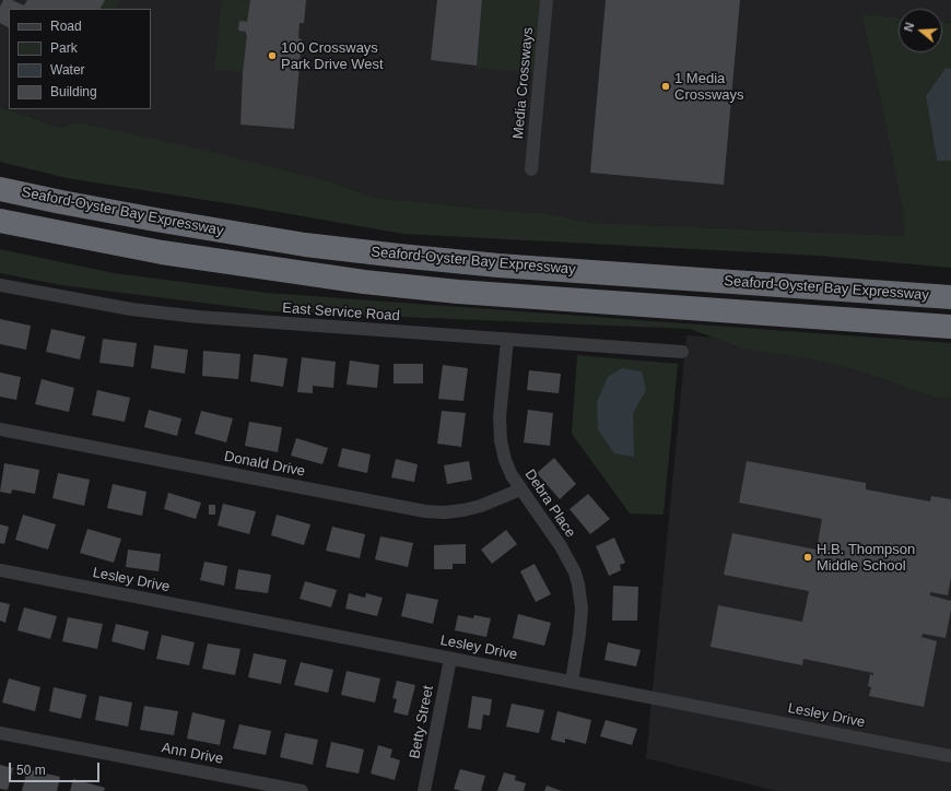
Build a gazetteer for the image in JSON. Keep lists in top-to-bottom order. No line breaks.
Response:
{"streets":{"highway":["Seaford-Oyster Bay Expressway"],"street":["Media Crossways","East Service Road","Donald Drive","Debra Place","Lesley Drive","Betty Street","Ann Drive"]},"crossings":[["East Service Road","Debra Place"],["Donald Drive","Debra Place"],["Debra Place","Lesley Drive"],["Lesley Drive","Betty Street"]],"places":["100 Crossways Park Drive West","1 Media Crossways","H.B. Thompson Middle School"],"legend":["Road","Park","Water","Building"],"scale_bar":"50 m","north":"left"}
